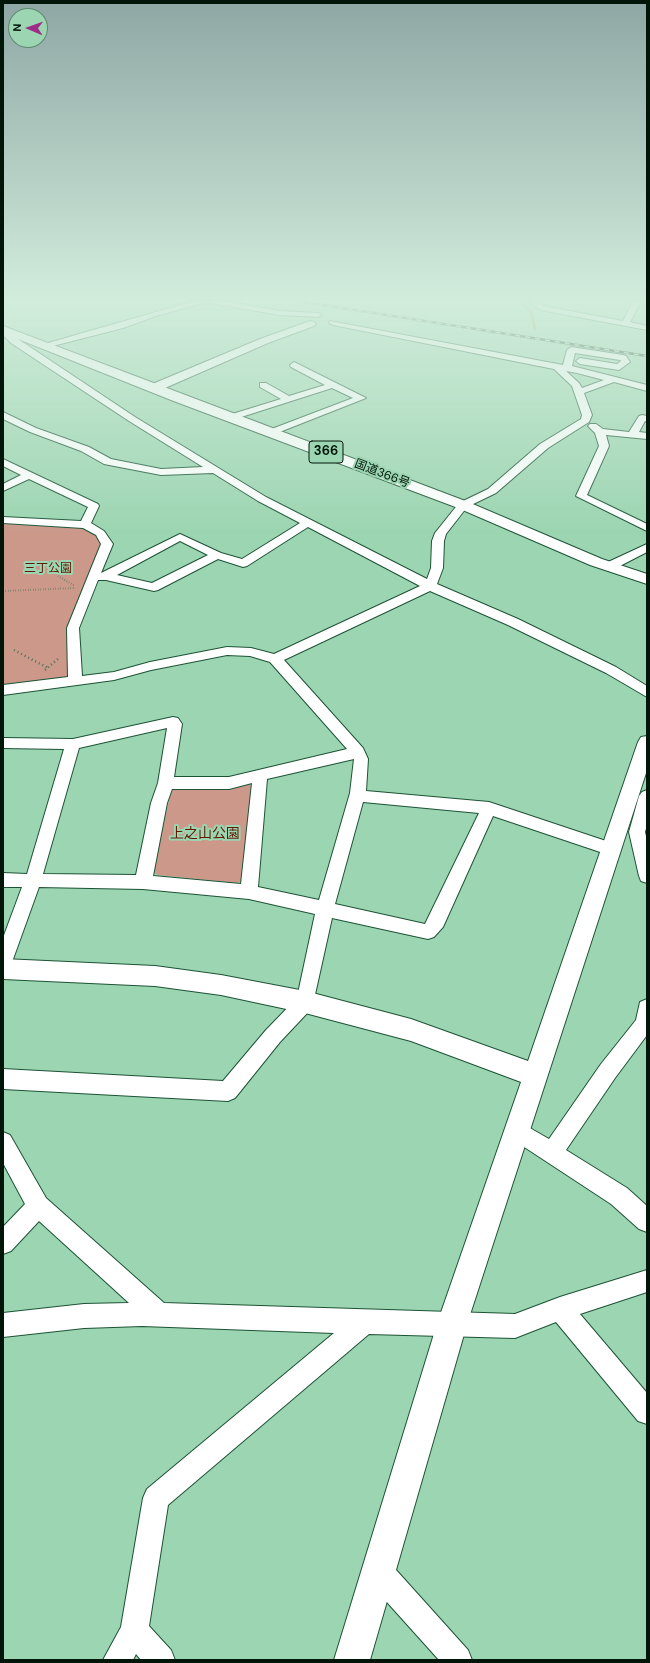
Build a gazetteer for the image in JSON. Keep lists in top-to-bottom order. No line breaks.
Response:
{"streets":{"main road":["366","国道366号"]},"parks":["三丁公園","上之山公園"],"north":"left"}
